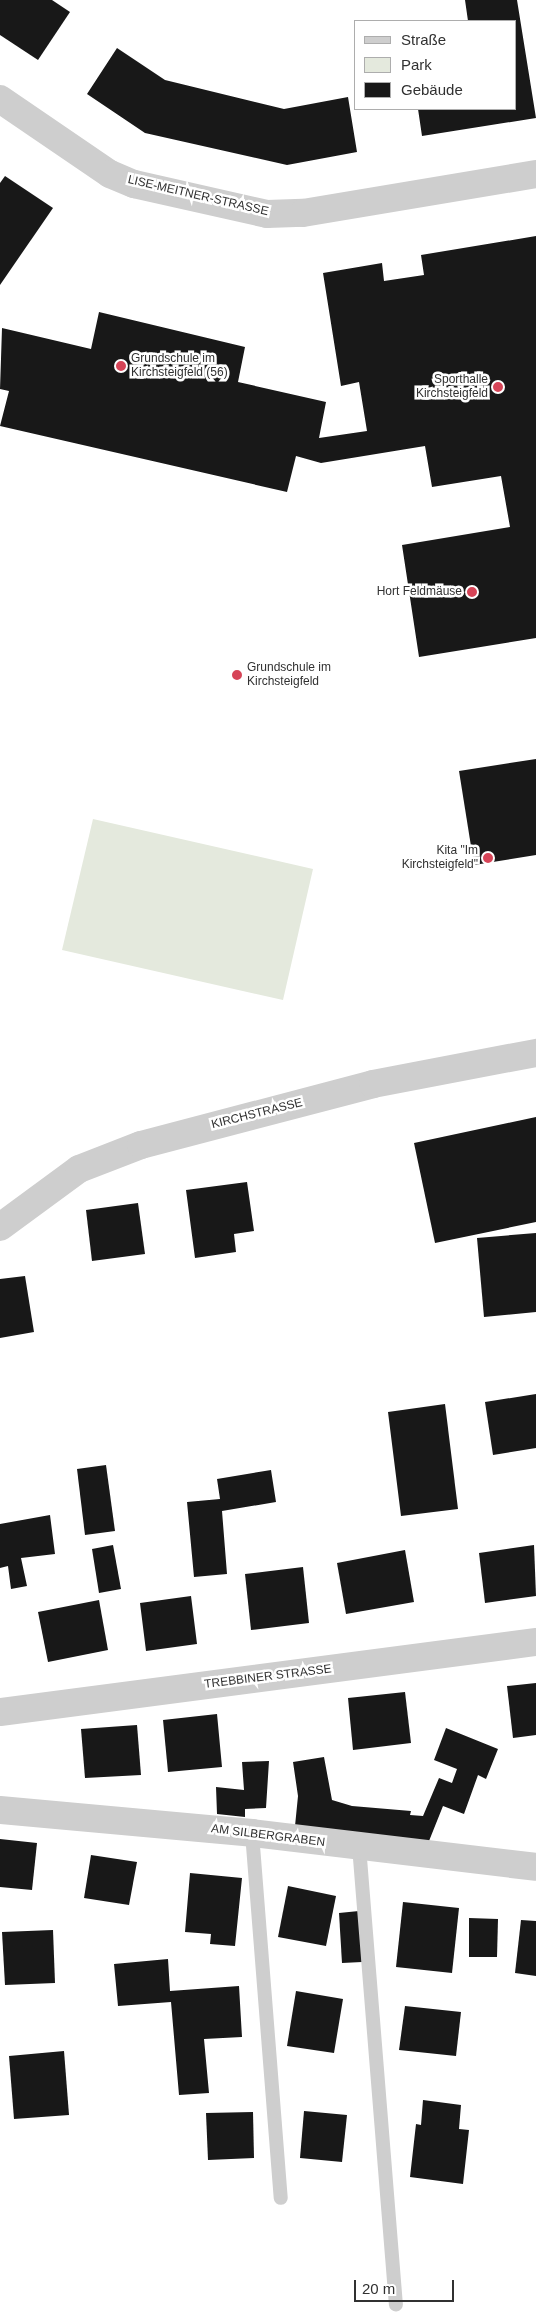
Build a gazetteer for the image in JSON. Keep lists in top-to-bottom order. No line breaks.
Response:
{"streets":{"street":["LISE-MEITNER-STRASSE","KIRCHSTRASSE","TREBBINER STRASSE","AM SILBERGRABEN"]},"places":["Grundschule im Kirchsteigfeld (56)","Sporthalle Kirchsteigfeld","Hort Feldmäuse","Grundschule im Kirchsteigfeld","Kita \"Im Kirchsteigfeld\""],"legend":["Straße","Park","Gebäude"],"scale_bar":"20 m"}
